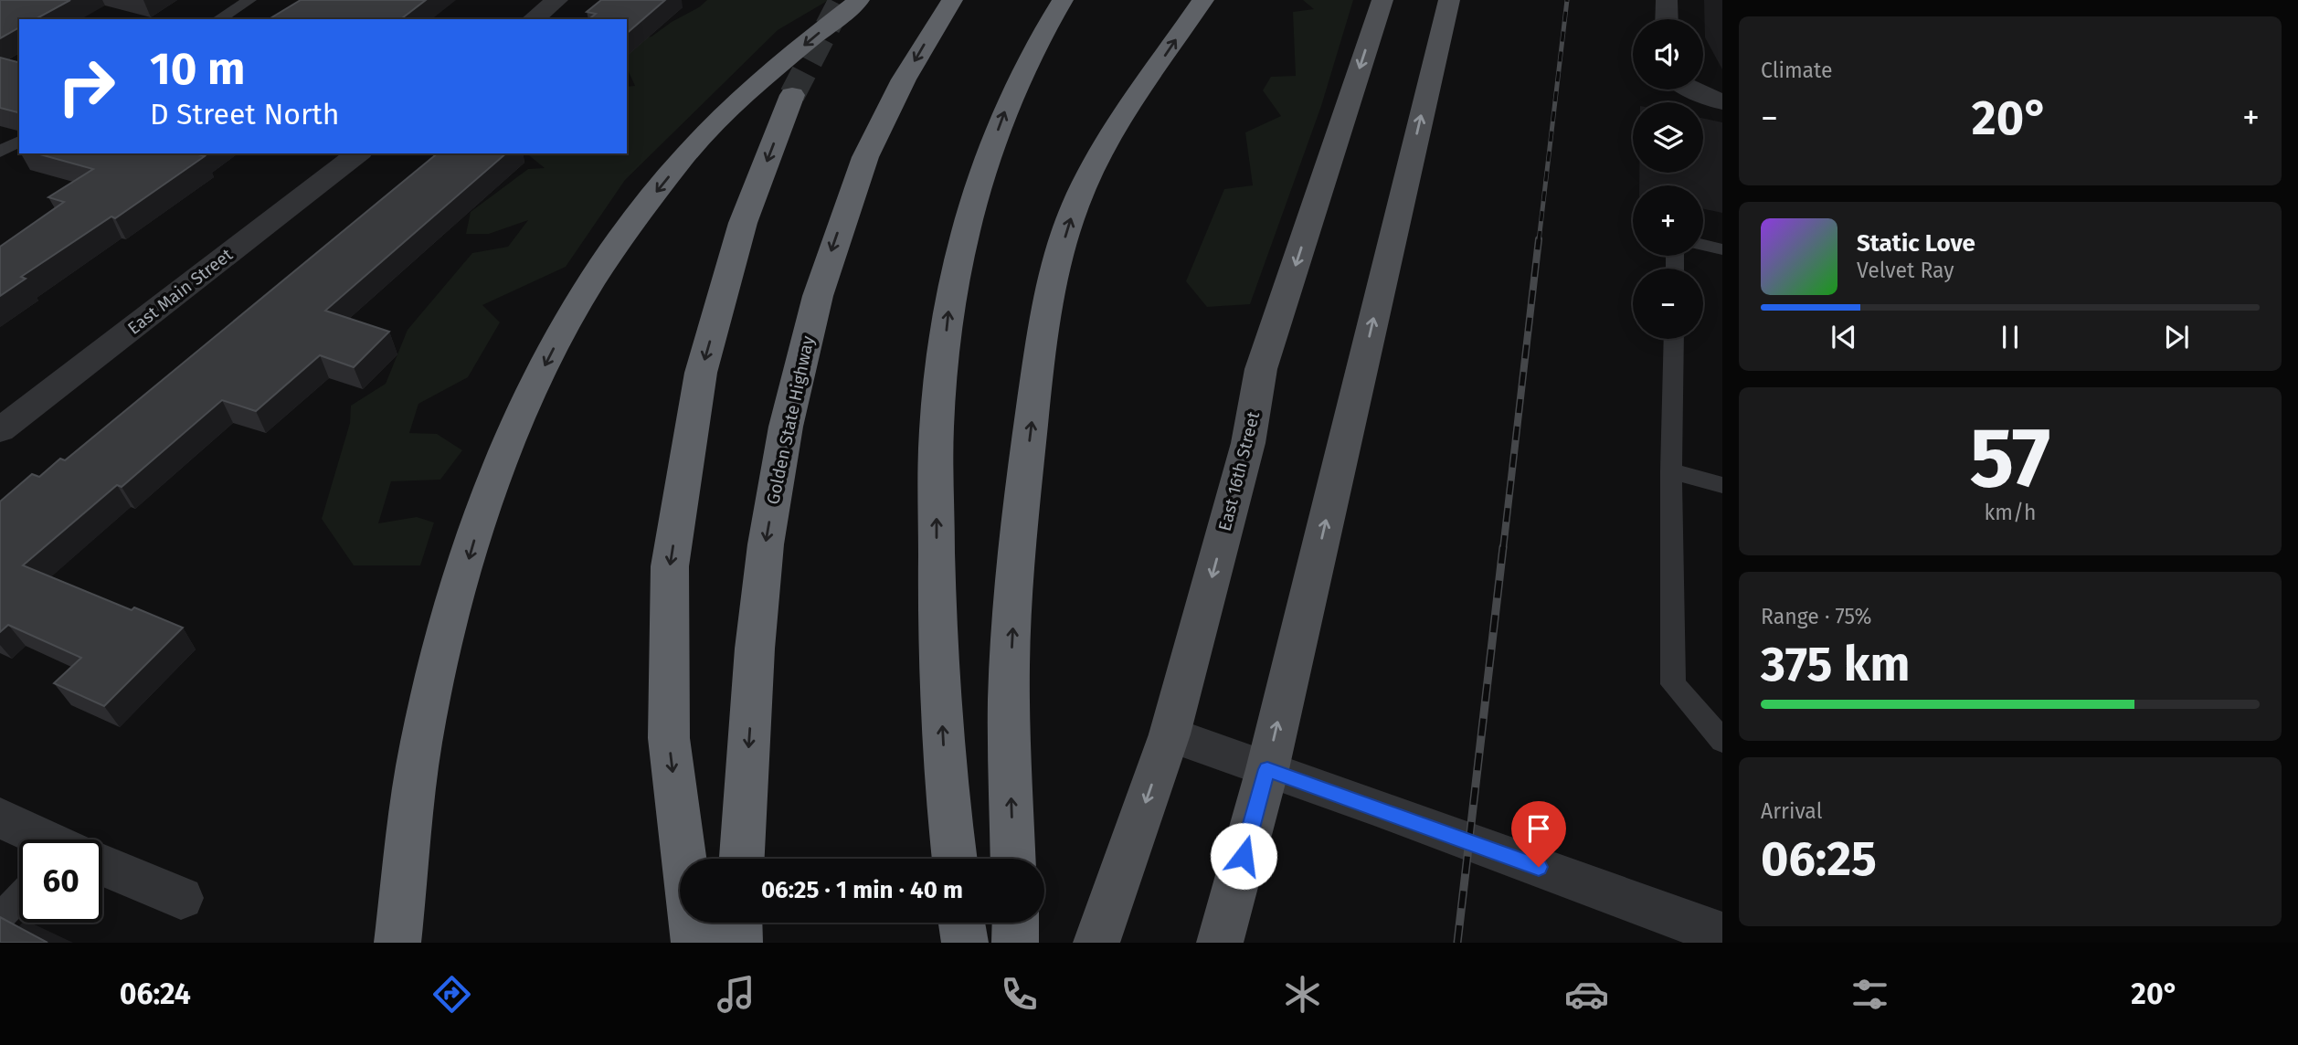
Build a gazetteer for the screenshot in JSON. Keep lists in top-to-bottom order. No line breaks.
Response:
{"streets":{"highway":["Golden State Highway"],"main road":["East 16th Street"],"street":["East Main Street"]},"page":{"tile":["Climate",["57","km/h"],["Range · 75%","375 km"],["Arrival","06:25"]],"map_buttons":["+","−"],"turn":["10 m","D Street North"],"heat":["−","20°","+"],"song":["Static Love","Velvet Ray"],"limit":"60","trip":"06:25 · 1 min · 40 m","tabs":["06:24","20°"]}}
